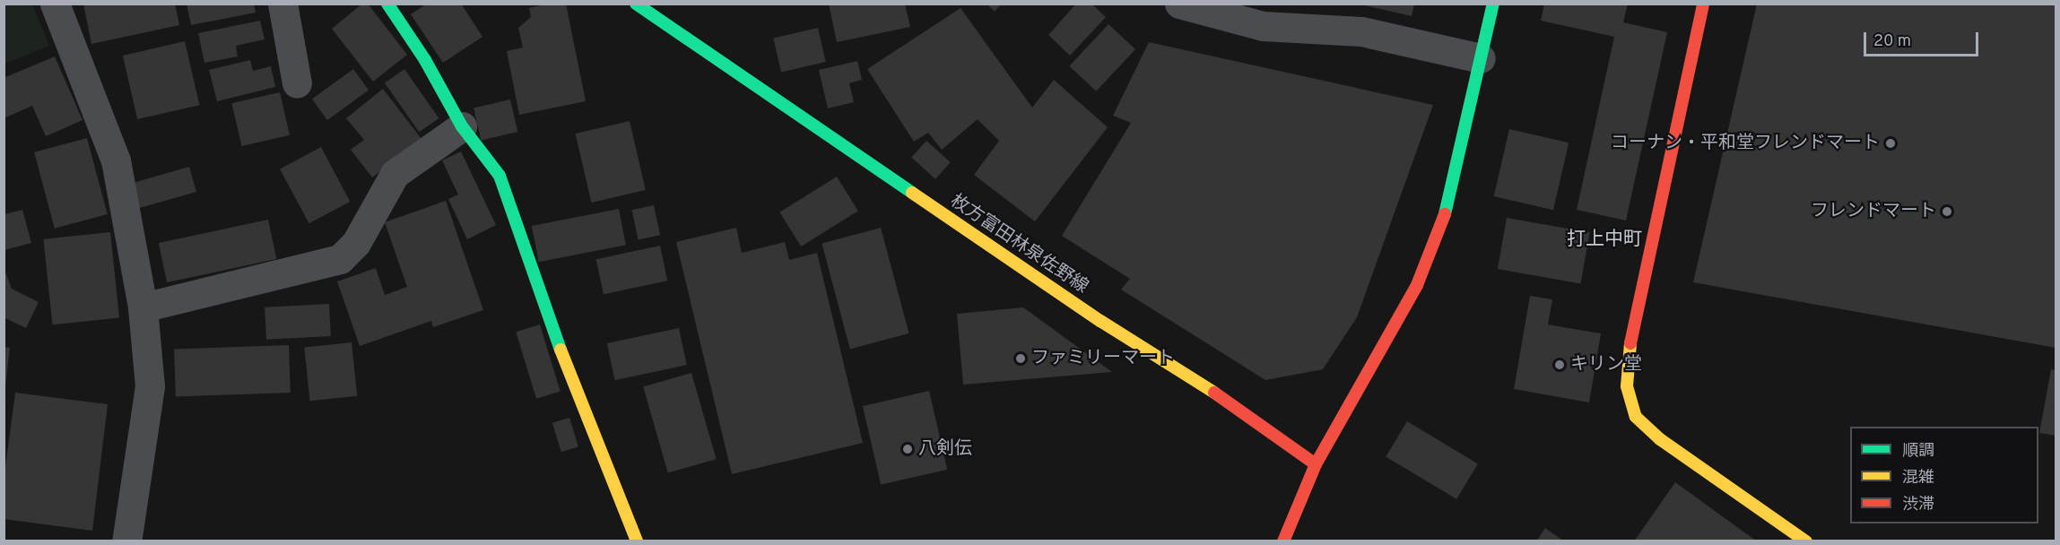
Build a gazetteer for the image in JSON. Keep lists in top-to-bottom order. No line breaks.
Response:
{"streets":{"street":["枚方富田林泉佐野線"]},"districts":["打上中町"],"places":["コーナン・平和堂フレンドマート","フレンドマート","ファミリーマート","キリン堂","八剣伝"],"legend":["順調","混雑","渋滞"],"scale_bar":"20 m"}
